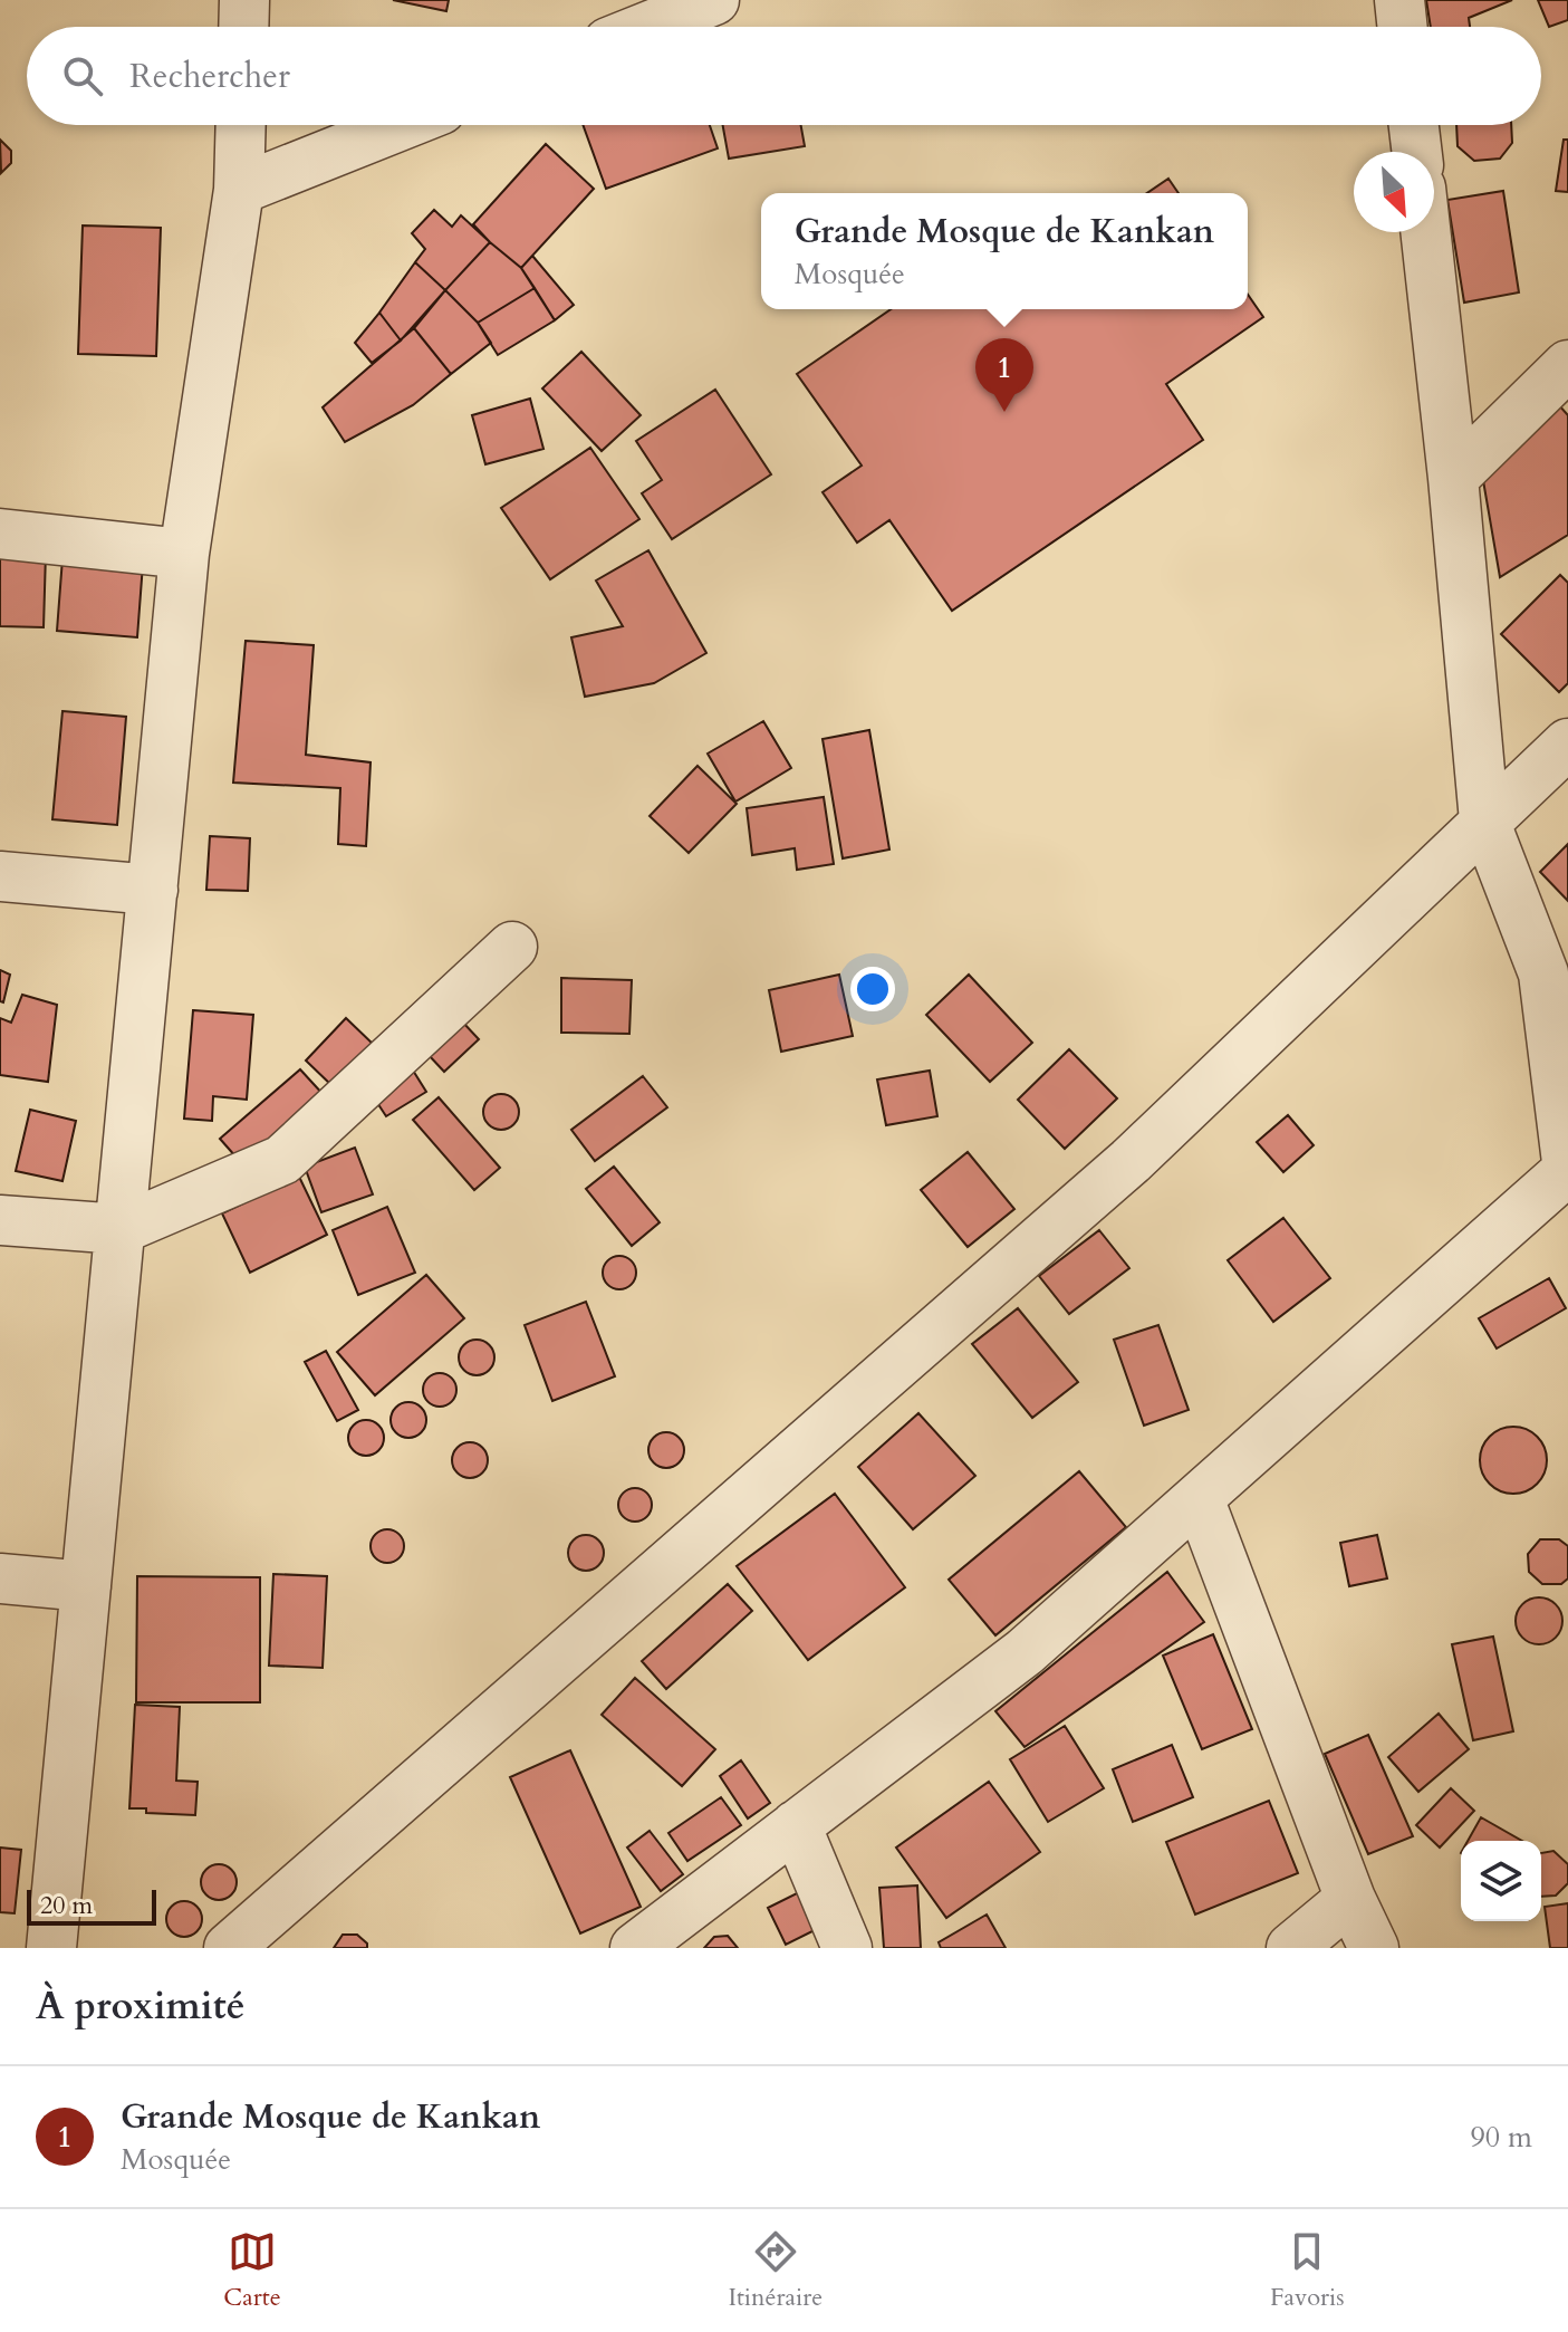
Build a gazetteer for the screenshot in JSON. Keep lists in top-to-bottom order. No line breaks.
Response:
{"scale_bar":"20 m","north":"bottom right","page":{"search":"Rechercher","popup":["Grande Mosque de Kankan","Mosquée"],"pins":"1","scale":"20 m","heading":"À proximité","list":[{"mark":"1","name":"Grande Mosque de Kankan","note":"Mosquée","value":"90 m"}],"nav":["Carte","Itinéraire","Favoris"]}}
